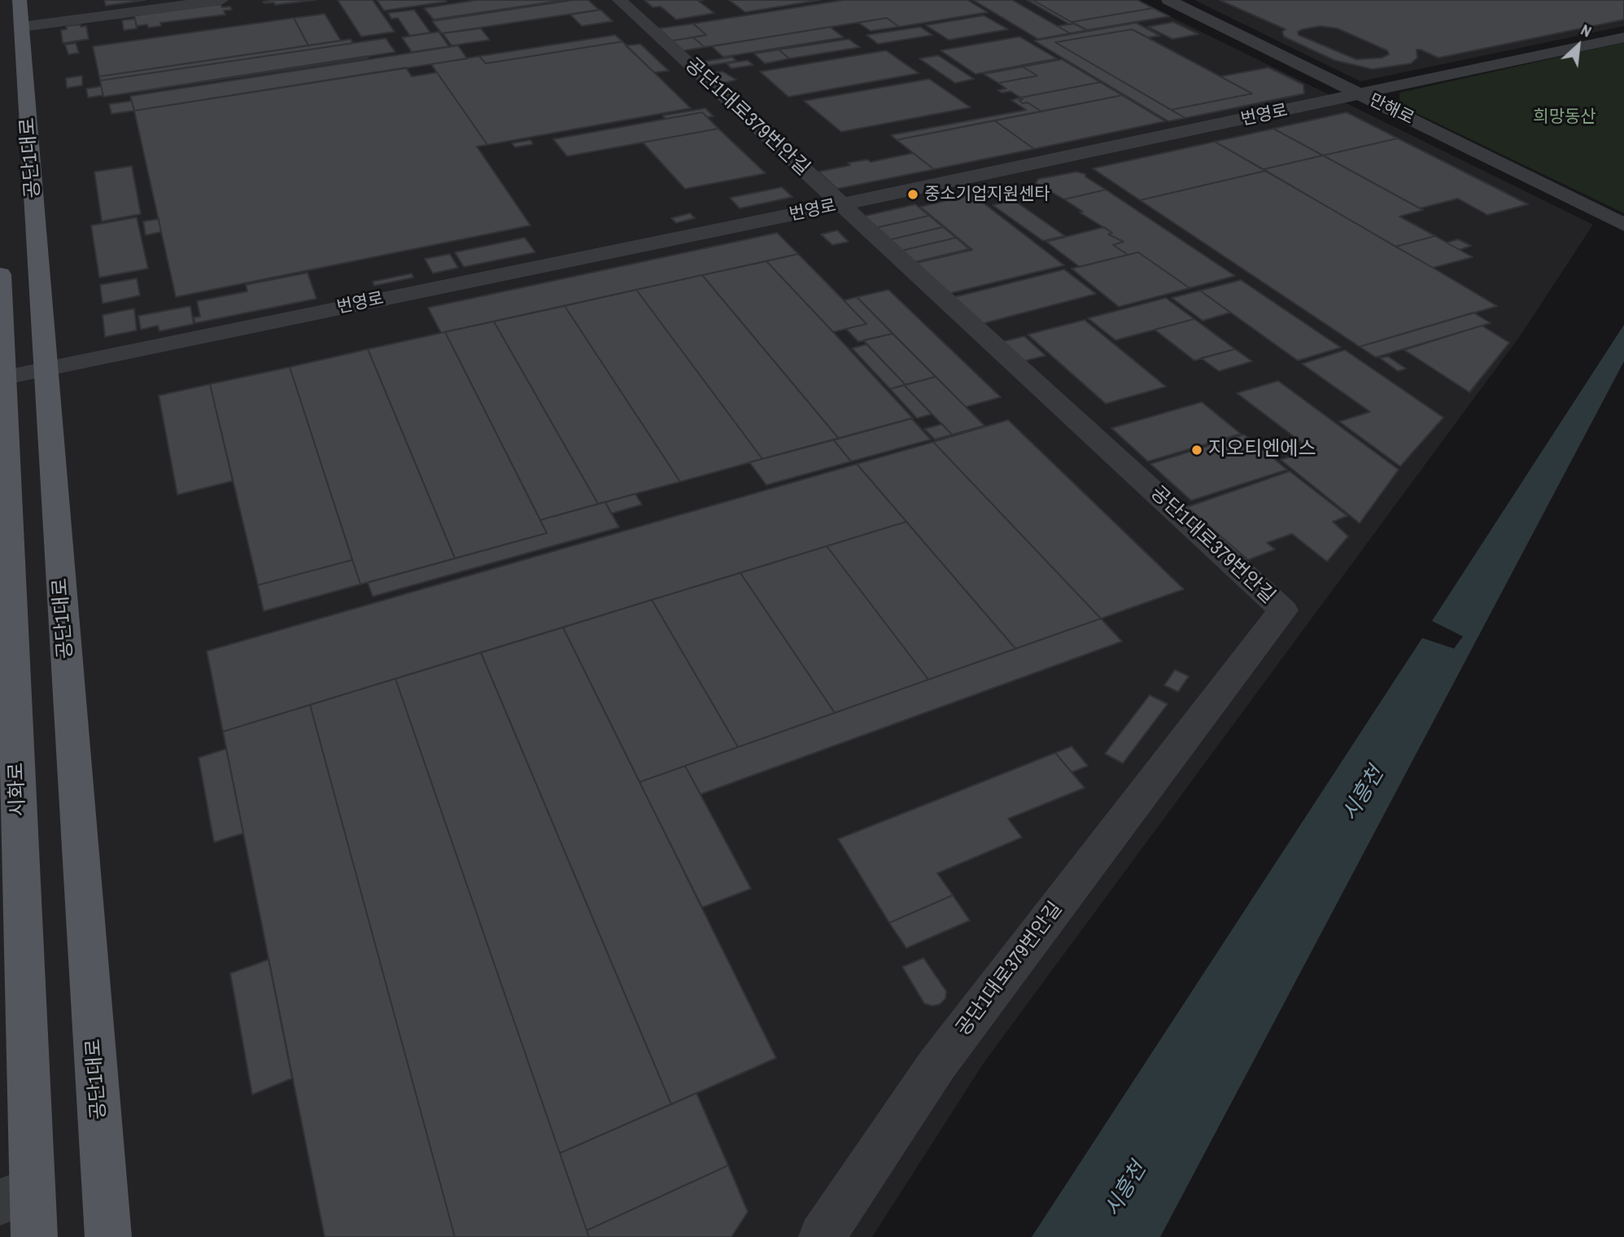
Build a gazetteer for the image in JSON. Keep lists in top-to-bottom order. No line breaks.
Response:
{"streets":{"main road":["공단1대로","시화로"],"street":["만해로","번영로","공단1대로379번안길"]},"crossings":[["만해로","번영로"],["번영로","공단1대로379번안길"],["번영로","공단1대로"],["번영로","시화로"]],"water":["시흥천"],"parks":["희망동산"],"places":["중소기업지원센타","지오티엔에스"],"north":"top right"}
